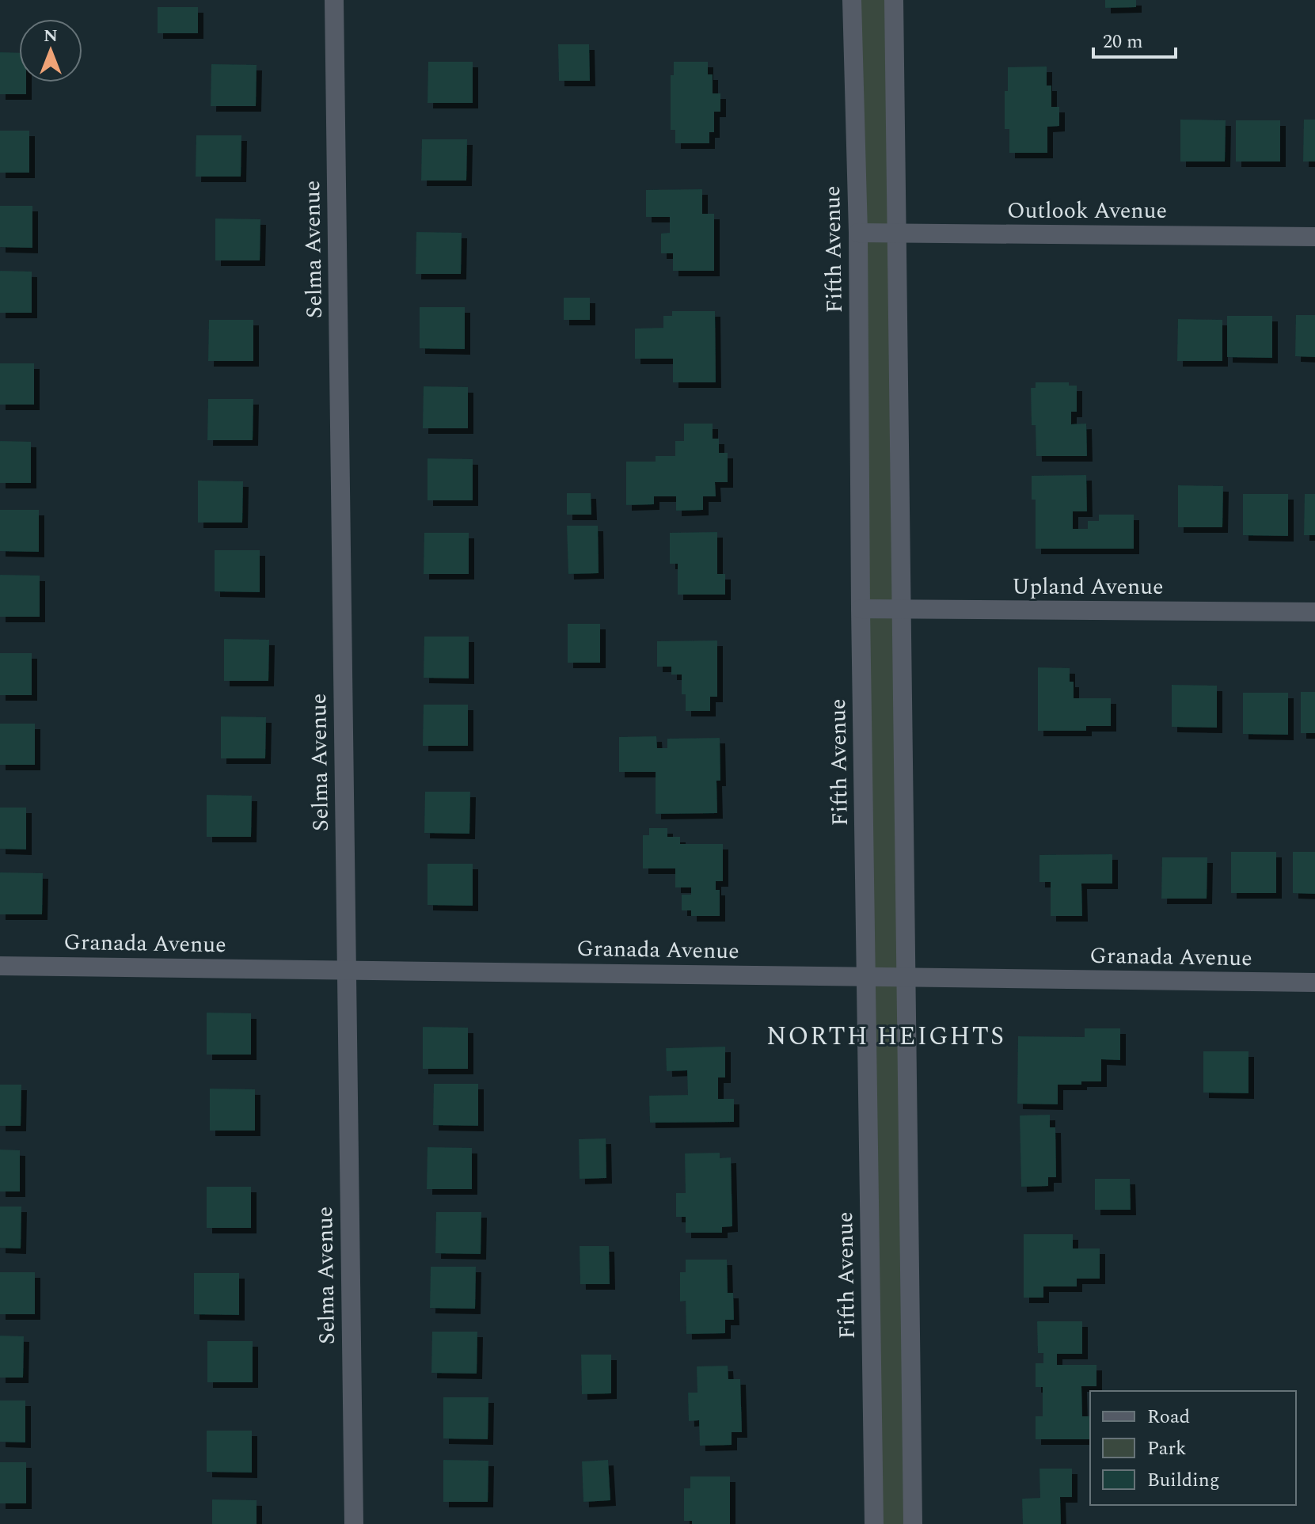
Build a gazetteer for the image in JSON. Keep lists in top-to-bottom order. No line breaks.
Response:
{"streets":{"street":["Outlook Avenue","Selma Avenue","Fifth Avenue","Upland Avenue","Granada Avenue"]},"crossings":[["Outlook Avenue","Fifth Avenue"],["Selma Avenue","Granada Avenue"],["Fifth Avenue","Upland Avenue"],["Fifth Avenue","Granada Avenue"]],"districts":["NORTH HEIGHTS"],"legend":["Road","Park","Building"],"scale_bar":"20 m","north":"top"}
